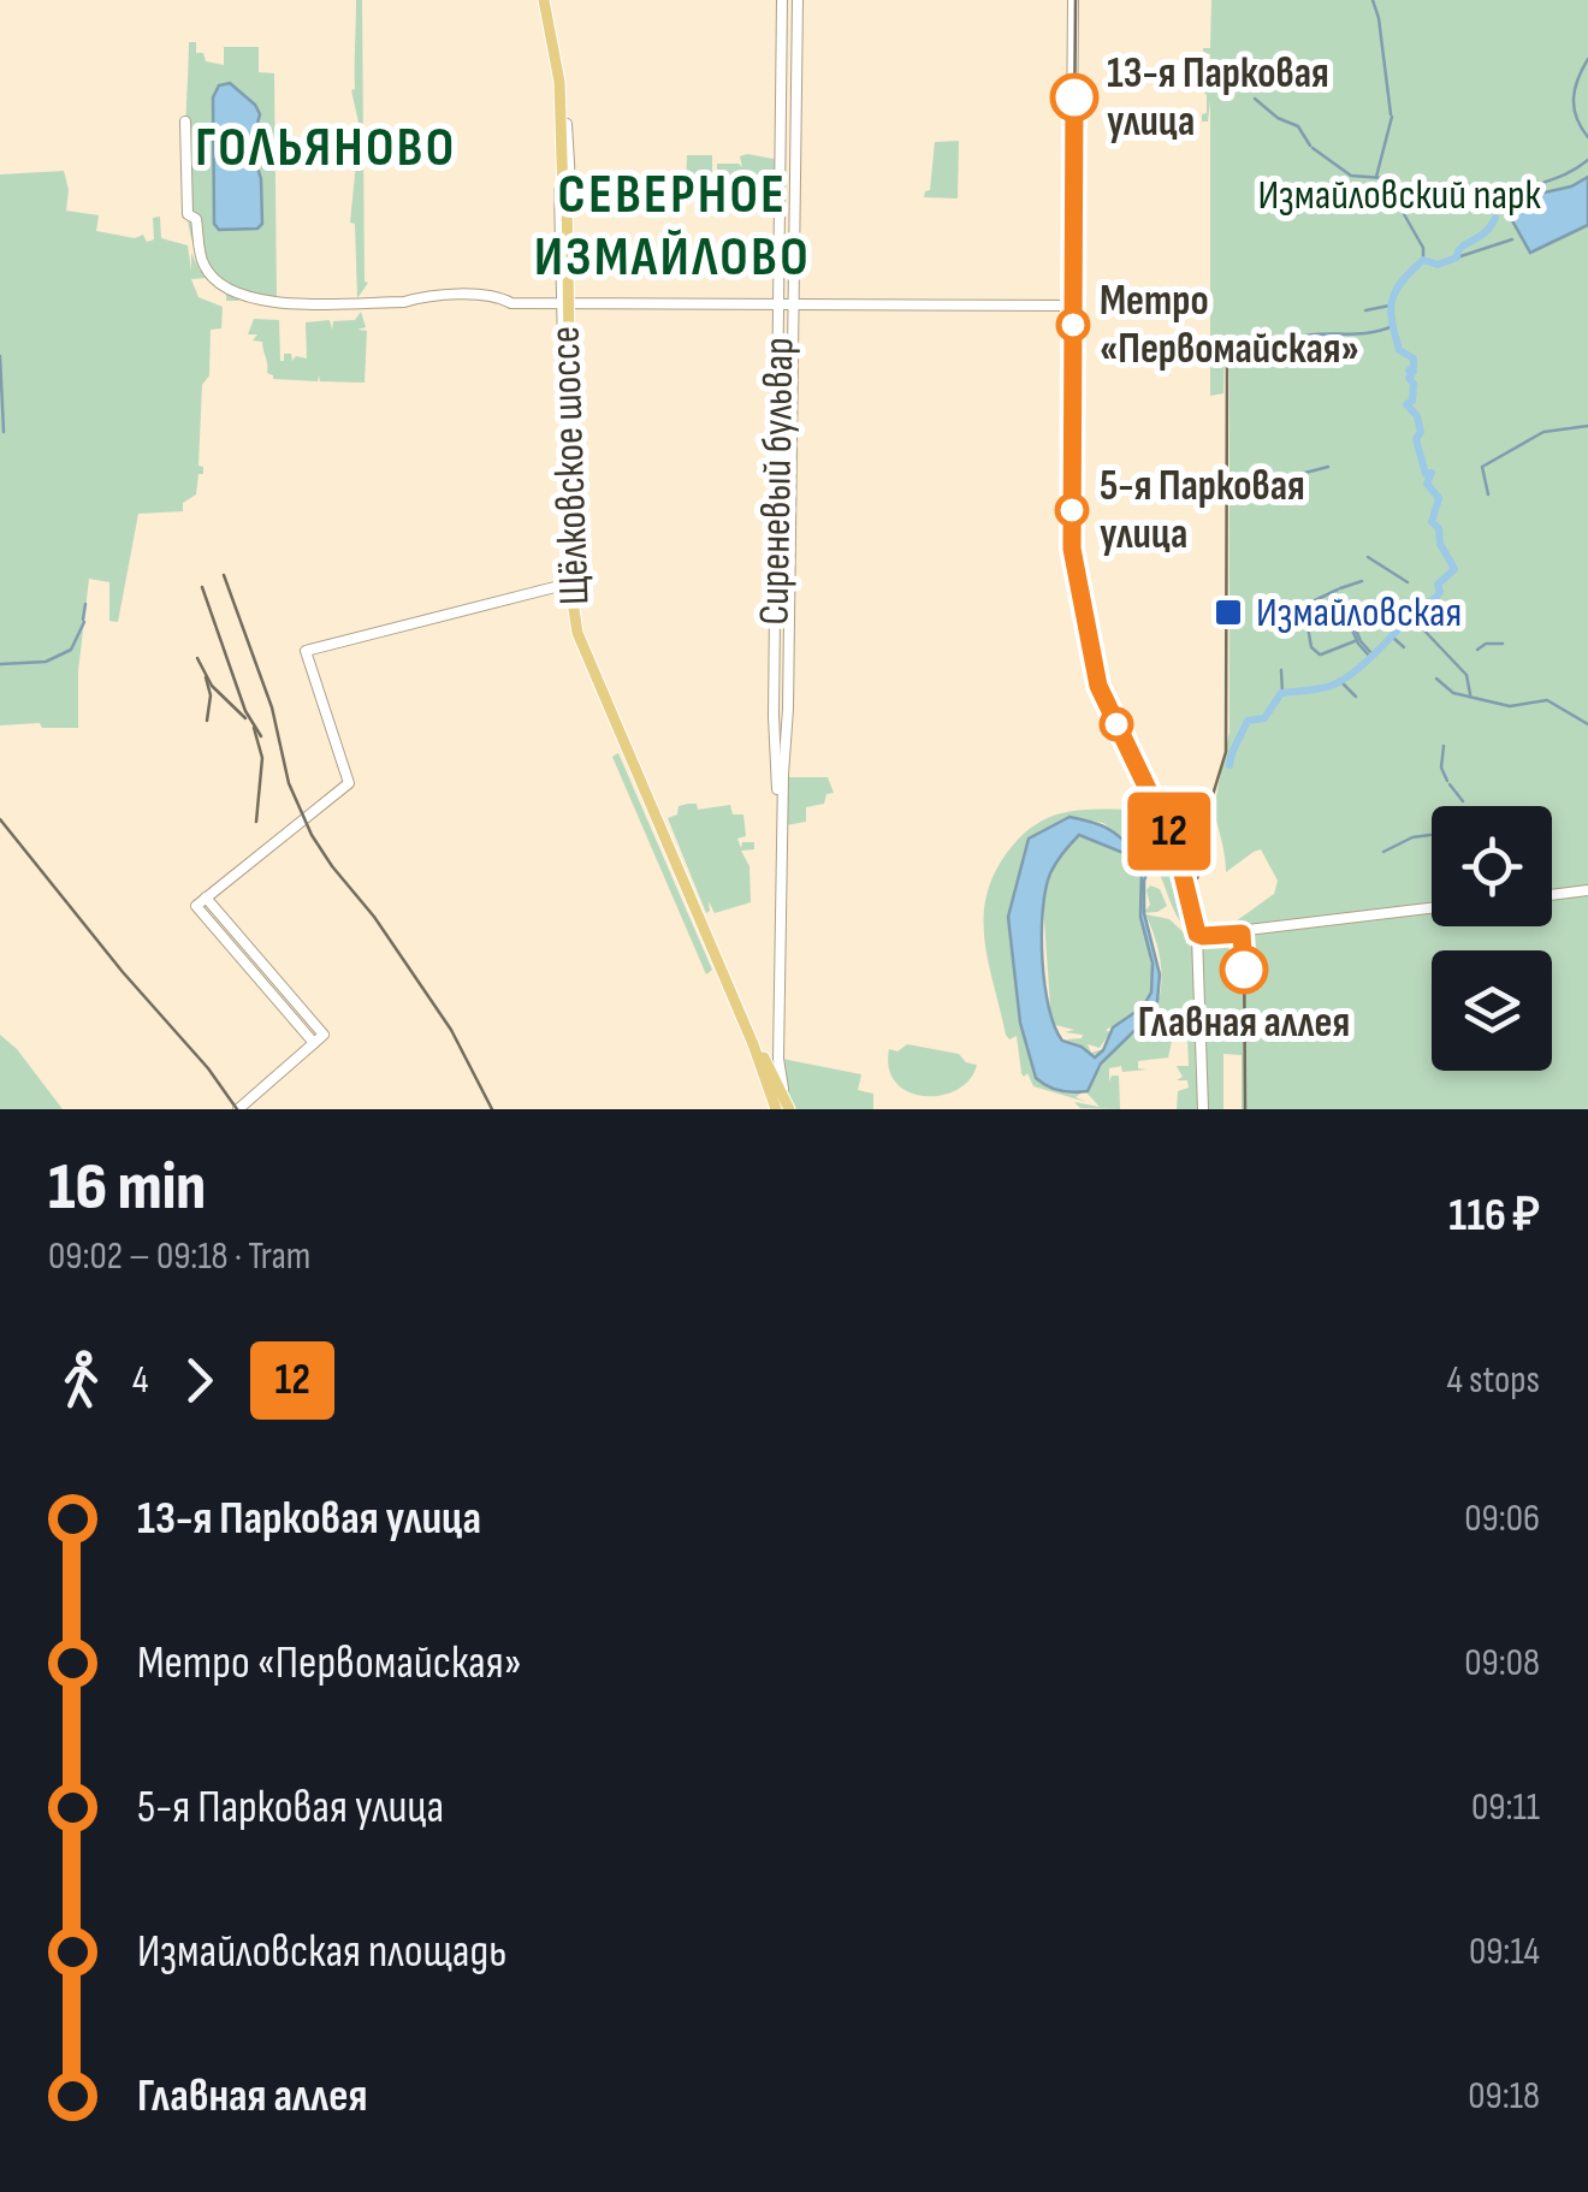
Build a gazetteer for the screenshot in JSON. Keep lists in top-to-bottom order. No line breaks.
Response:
{"streets":{"main road":["Щёлковское шоссе","Сиреневый бульвар"]},"districts":["ГОЛЬЯНОВО","СЕВЕРНОЕ ИЗМАЙЛОВО"],"parks":["Измайловский парк"],"places":{"other":["13-я Парковая улица","Метро «Первомайская»","5-я Парковая улица","Главная аллея"],"transit":["Измайловская"]},"lines":["tram line 12"],"page":{"on_map":"12","heading":["16 min","09:02 – 09:18 · Tram","116 ₽"],"legs":["4","12","4 stops"],"list":[{"name":"13-я Парковая улица","value":"09:06"},{"name":"Метро «Первомайская»","value":"09:08"},{"name":"5-я Парковая улица","value":"09:11"},{"name":"Измайловская площадь","value":"09:14"},{"name":"Главная аллея","value":"09:18"}]}}
